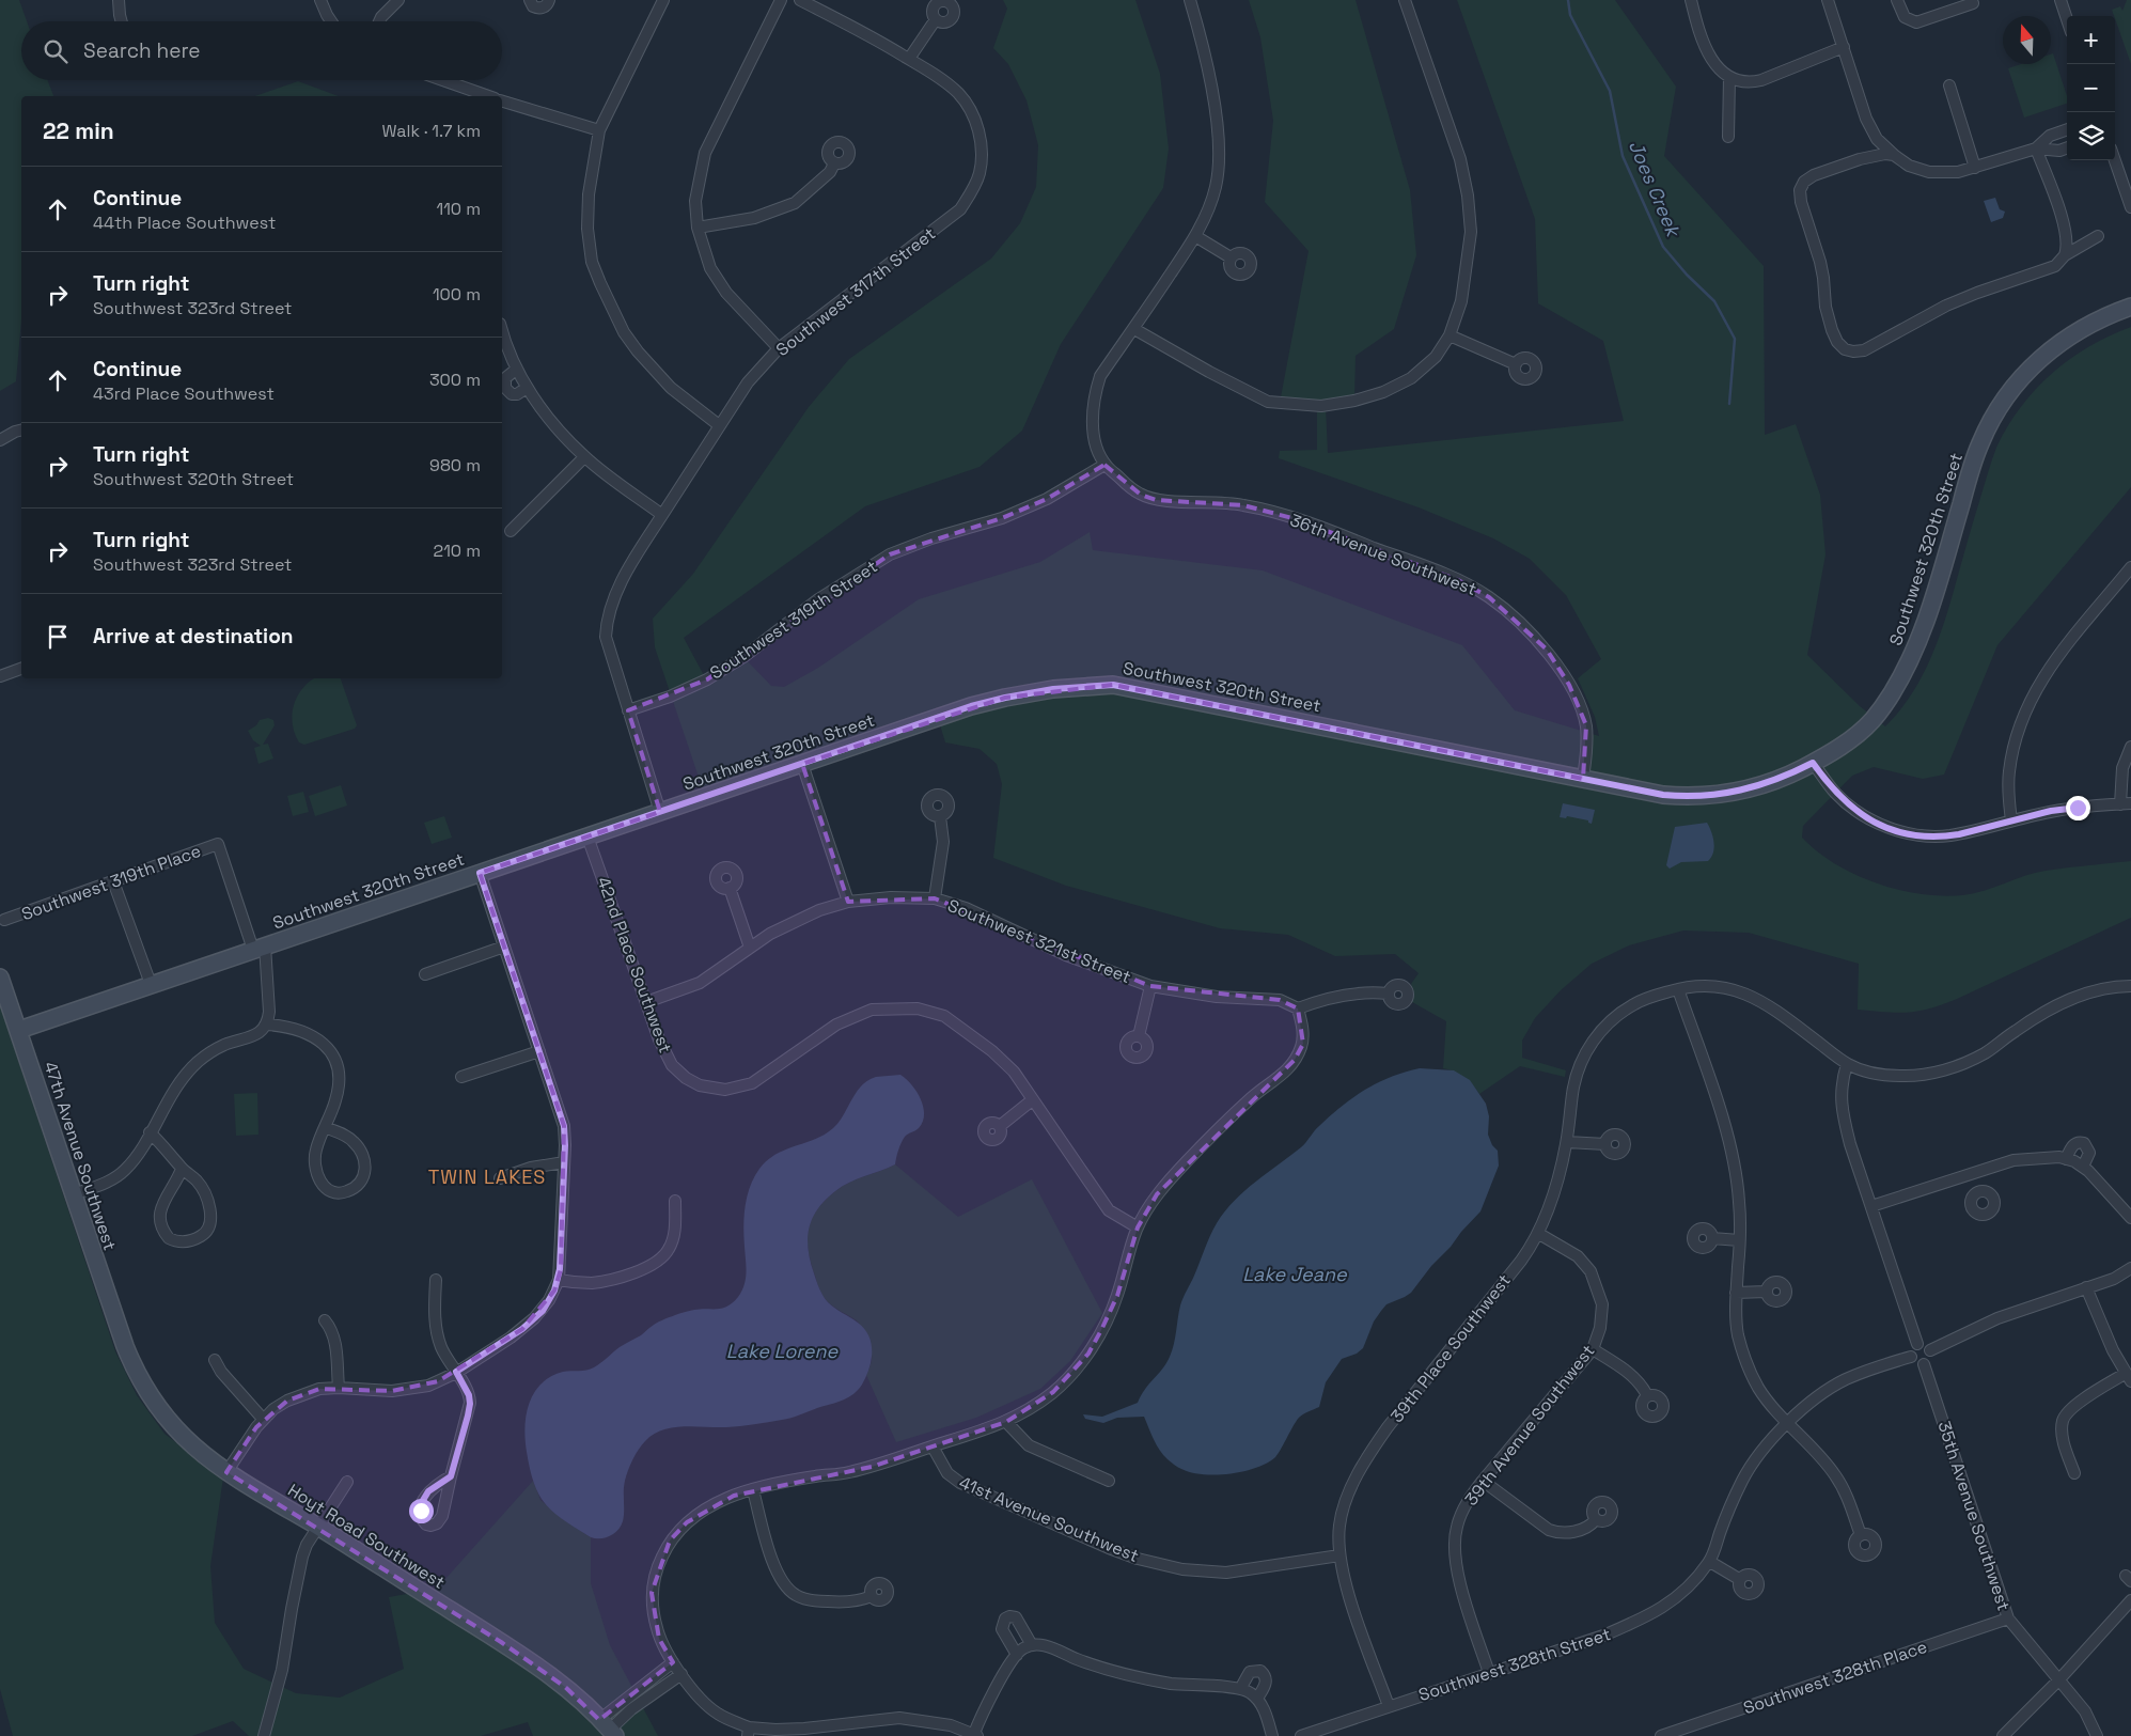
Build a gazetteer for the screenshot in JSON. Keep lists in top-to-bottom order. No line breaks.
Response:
{"streets":{"main road":["Southwest 320th Street","47th Avenue Southwest","Hoyt Road Southwest"],"street":["Southwest 317th Street","36th Avenue Southwest","Southwest 319th Street","Southwest 319th Place","Southwest 321st Street","42nd Place Southwest","39th Place Southwest","39th Avenue Southwest","35th Avenue Southwest","41st Avenue Southwest","Southwest 328th Street","Southwest 328th Place"]},"crossings":[["Southwest 317th Street","Southwest 320th Street"],["Southwest 317th Street","Southwest 319th Street"],["Southwest 320th Street","36th Avenue Southwest"],["Southwest 320th Street","Southwest 319th Place"],["Southwest 320th Street","42nd Place Southwest"],["Southwest 320th Street","47th Avenue Southwest"],["36th Avenue Southwest","Southwest 319th Street"],["Southwest 321st Street","42nd Place Southwest"],["47th Avenue Southwest","Hoyt Road Southwest"],["39th Place Southwest","39th Avenue Southwest"],["39th Place Southwest","41st Avenue Southwest"],["39th Place Southwest","Southwest 328th Street"],["39th Avenue Southwest","Southwest 328th Street"],["35th Avenue Southwest","Southwest 328th Street"],["35th Avenue Southwest","Southwest 328th Place"]],"districts":["TWIN LAKES"],"water":["Joes Creek","Lake Jeane","Lake Lorene"],"north":"top","page":{"map_buttons":["+","−"],"search":"Search here","heading":["22 min","Walk · 1.7 km"],"list":[["Continue","44th Place Southwest","110 m"],["Turn right","Southwest 323rd Street","100 m"],["Continue","43rd Place Southwest","300 m"],["Turn right","Southwest 320th Street","980 m"],["Turn right","Southwest 323rd Street","210 m"],"Arrive at destination"]}}
